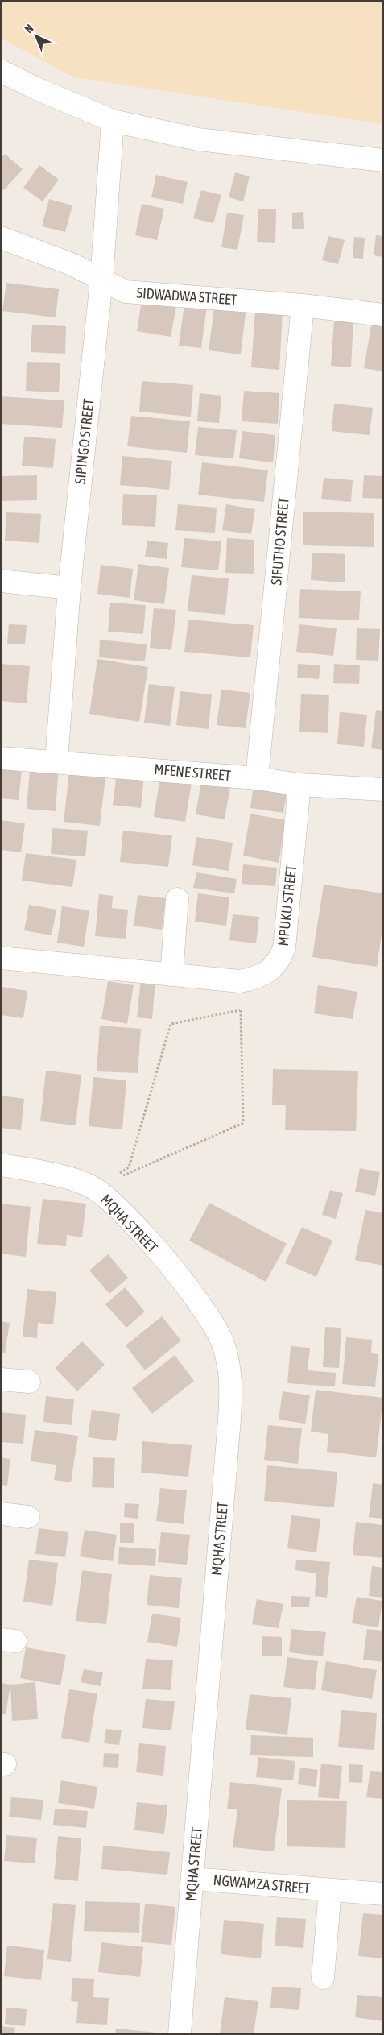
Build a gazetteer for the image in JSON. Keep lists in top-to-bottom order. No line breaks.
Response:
{"streets":{"street":["SIDWADWA STREET","SIPINGO STREET","SIFUTHO STREET","MFENE STREET","MPUKU STREET","MQHA STREET","NGWAMZA STREET"]},"crossings":[["SIDWADWA STREET","SIPINGO STREET"],["SIDWADWA STREET","SIFUTHO STREET"],["SIPINGO STREET","MFENE STREET"],["SIFUTHO STREET","MFENE STREET"],["MFENE STREET","MPUKU STREET"],["MQHA STREET","NGWAMZA STREET"]],"north":"top left"}
